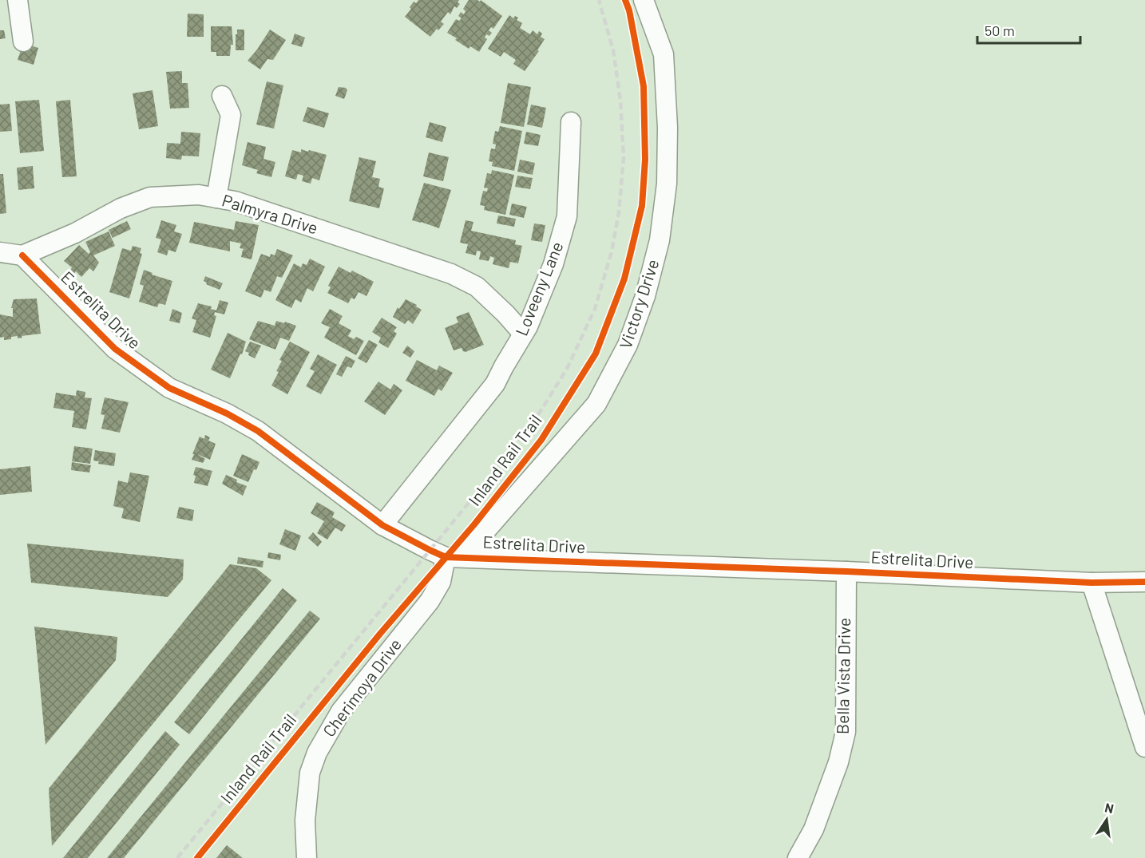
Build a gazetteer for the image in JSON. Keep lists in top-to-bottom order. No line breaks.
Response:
{"streets":{"street":["Palmyra Drive","Loveeny Lane","Victory Drive","Estrelita Drive","Bella Vista Drive","Cherimoya Drive"],"cycle path":["Inland Rail Trail"]},"crossings":[["Palmyra Drive","Loveeny Lane"],["Palmyra Drive","Estrelita Drive"],["Loveeny Lane","Estrelita Drive"],["Victory Drive","Estrelita Drive"],["Victory Drive","Cherimoya Drive"],["Estrelita Drive","Bella Vista Drive"],["Estrelita Drive","Cherimoya Drive"]],"scale_bar":"50 m","north":"top"}
